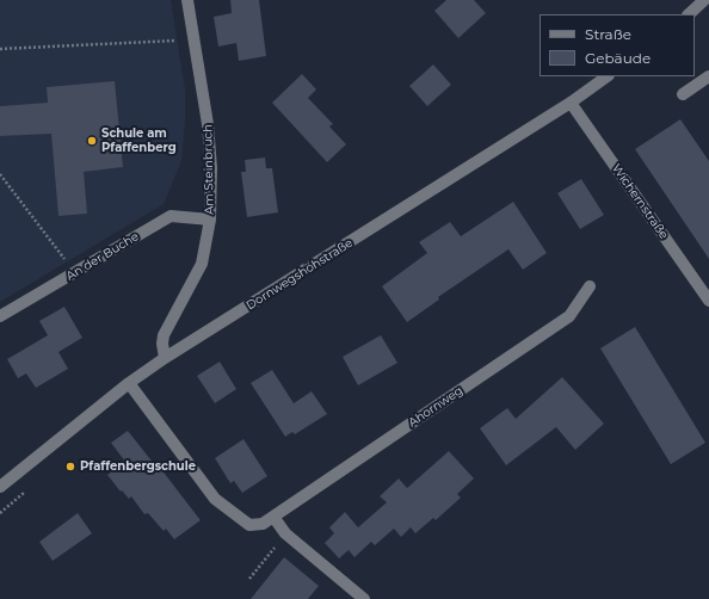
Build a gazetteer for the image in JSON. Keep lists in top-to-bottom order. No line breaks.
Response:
{"streets":{"street":["Am Steinbruch","Wichernstraße","An der Buche","Dornwegshöhstraße","Ahornweg"]},"crossings":[["Am Steinbruch","An der Buche"],["Am Steinbruch","Dornwegshöhstraße"],["Wichernstraße","Dornwegshöhstraße"],["Dornwegshöhstraße","Ahornweg"]],"places":["Schule am Pfaffenberg","Pfaffenbergschule"],"legend":["Straße","Gebäude"]}
